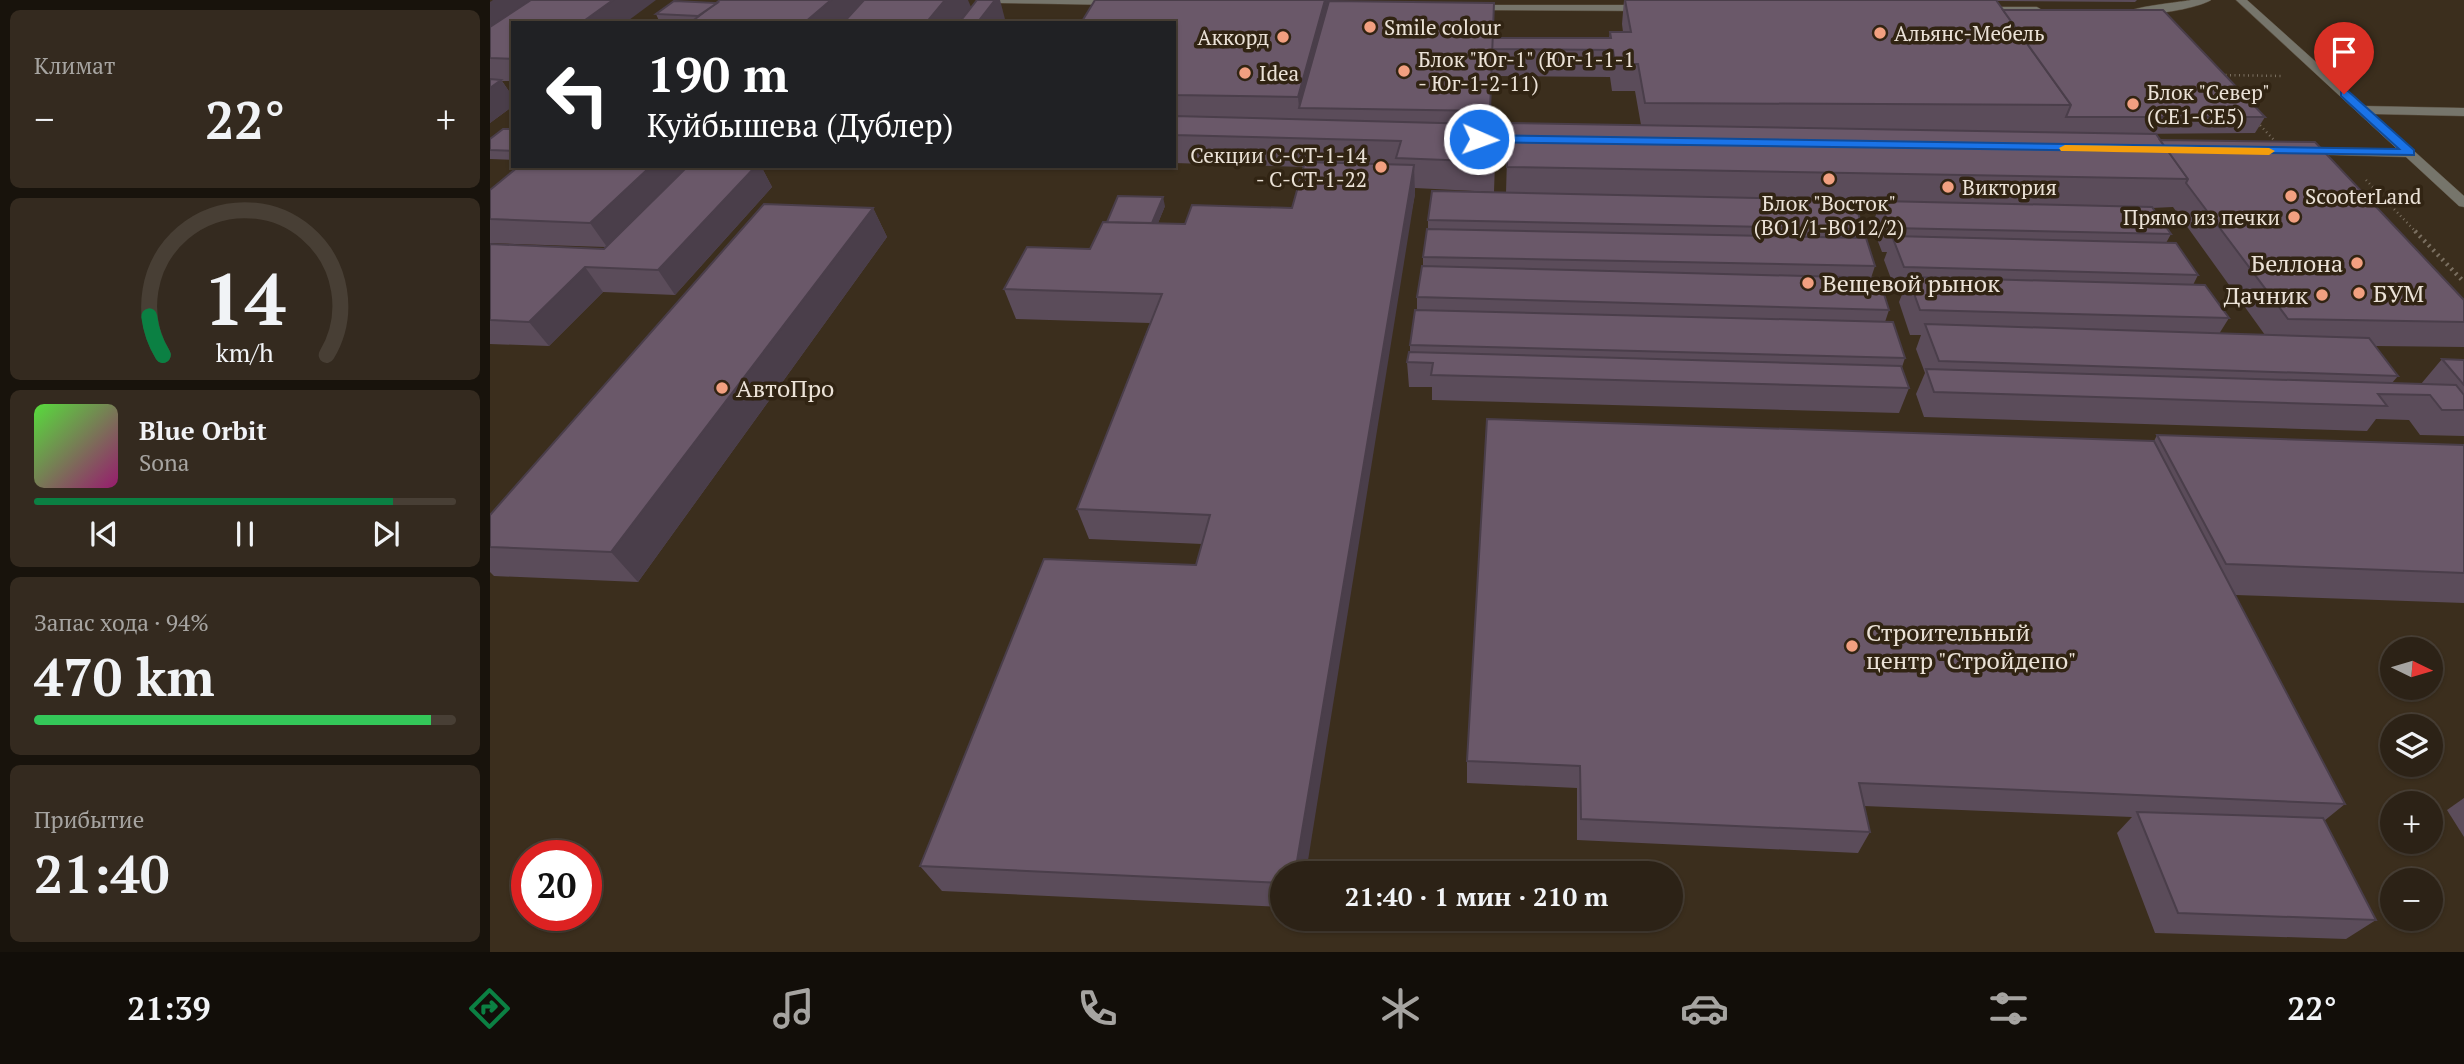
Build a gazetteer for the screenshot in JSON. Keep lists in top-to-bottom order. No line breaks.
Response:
{"places":["Smile colour","Альянс-Мебель","Аккорд","Блок \"Юг-1\" (Юг-1-1-1 - Юг-1-2-11)","Idea","Блок \"Север\" (СЕ1-СЕ5)","Секции С-СТ-1-14 - С-СТ-1-22","Блок \"Восток\" (ВО1/1-ВО12/2)","Виктория","ScooterLand","Прямо из печки","Беллона","Вещевой рынок","БУМ","Дачник","АвтоПро","Строительный центр \"Стройдепо\""],"north":"right","page":{"tile":["Климат",["Запас хода · 94%","470 km"],["Прибытие","21:40"]],"turn":["190 m","Куйбышева (Дублер)"],"heat":["−","22°","+"],"song":["Blue Orbit","Sona"],"map_buttons":["+","−"],"limit":"20","trip":"21:40 · 1 мин · 210 m","tabs":["21:39","22°"],"gauge":["14","km/h"]}}
